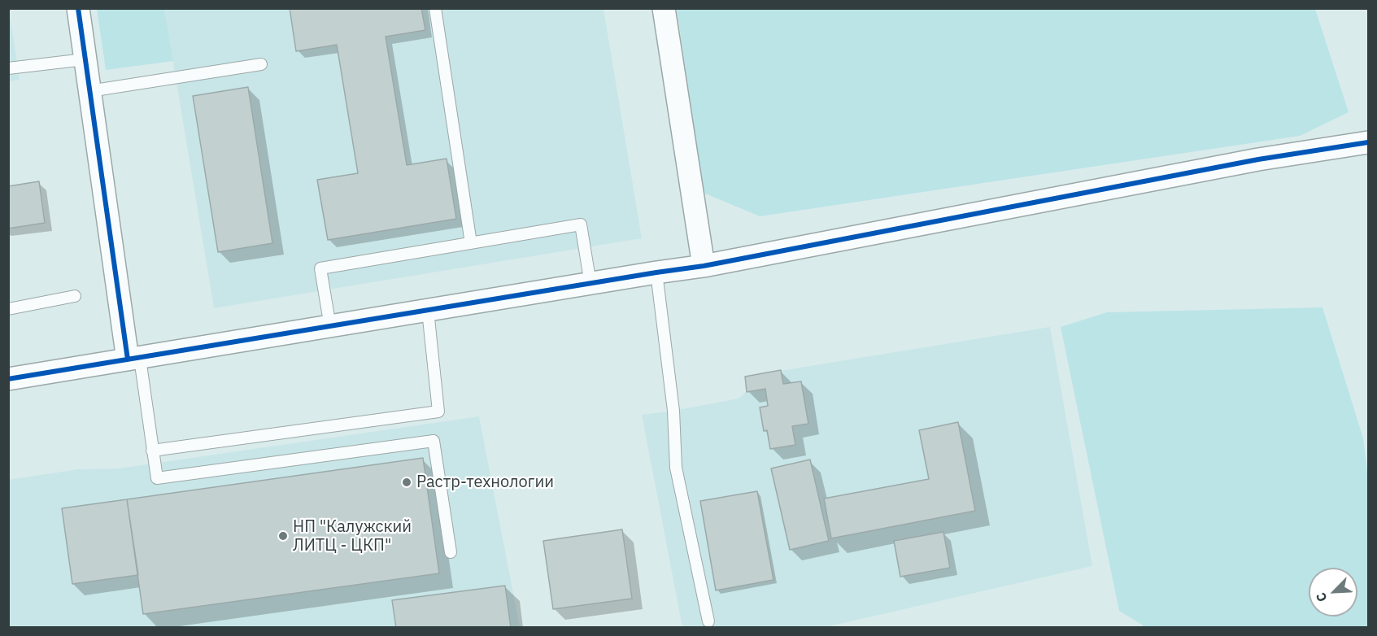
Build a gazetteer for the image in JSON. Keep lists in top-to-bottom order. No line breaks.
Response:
{"places":["Растр-технологии","НП \"Калужский ЛИТЦ - ЦКП\""],"north":"bottom left"}
